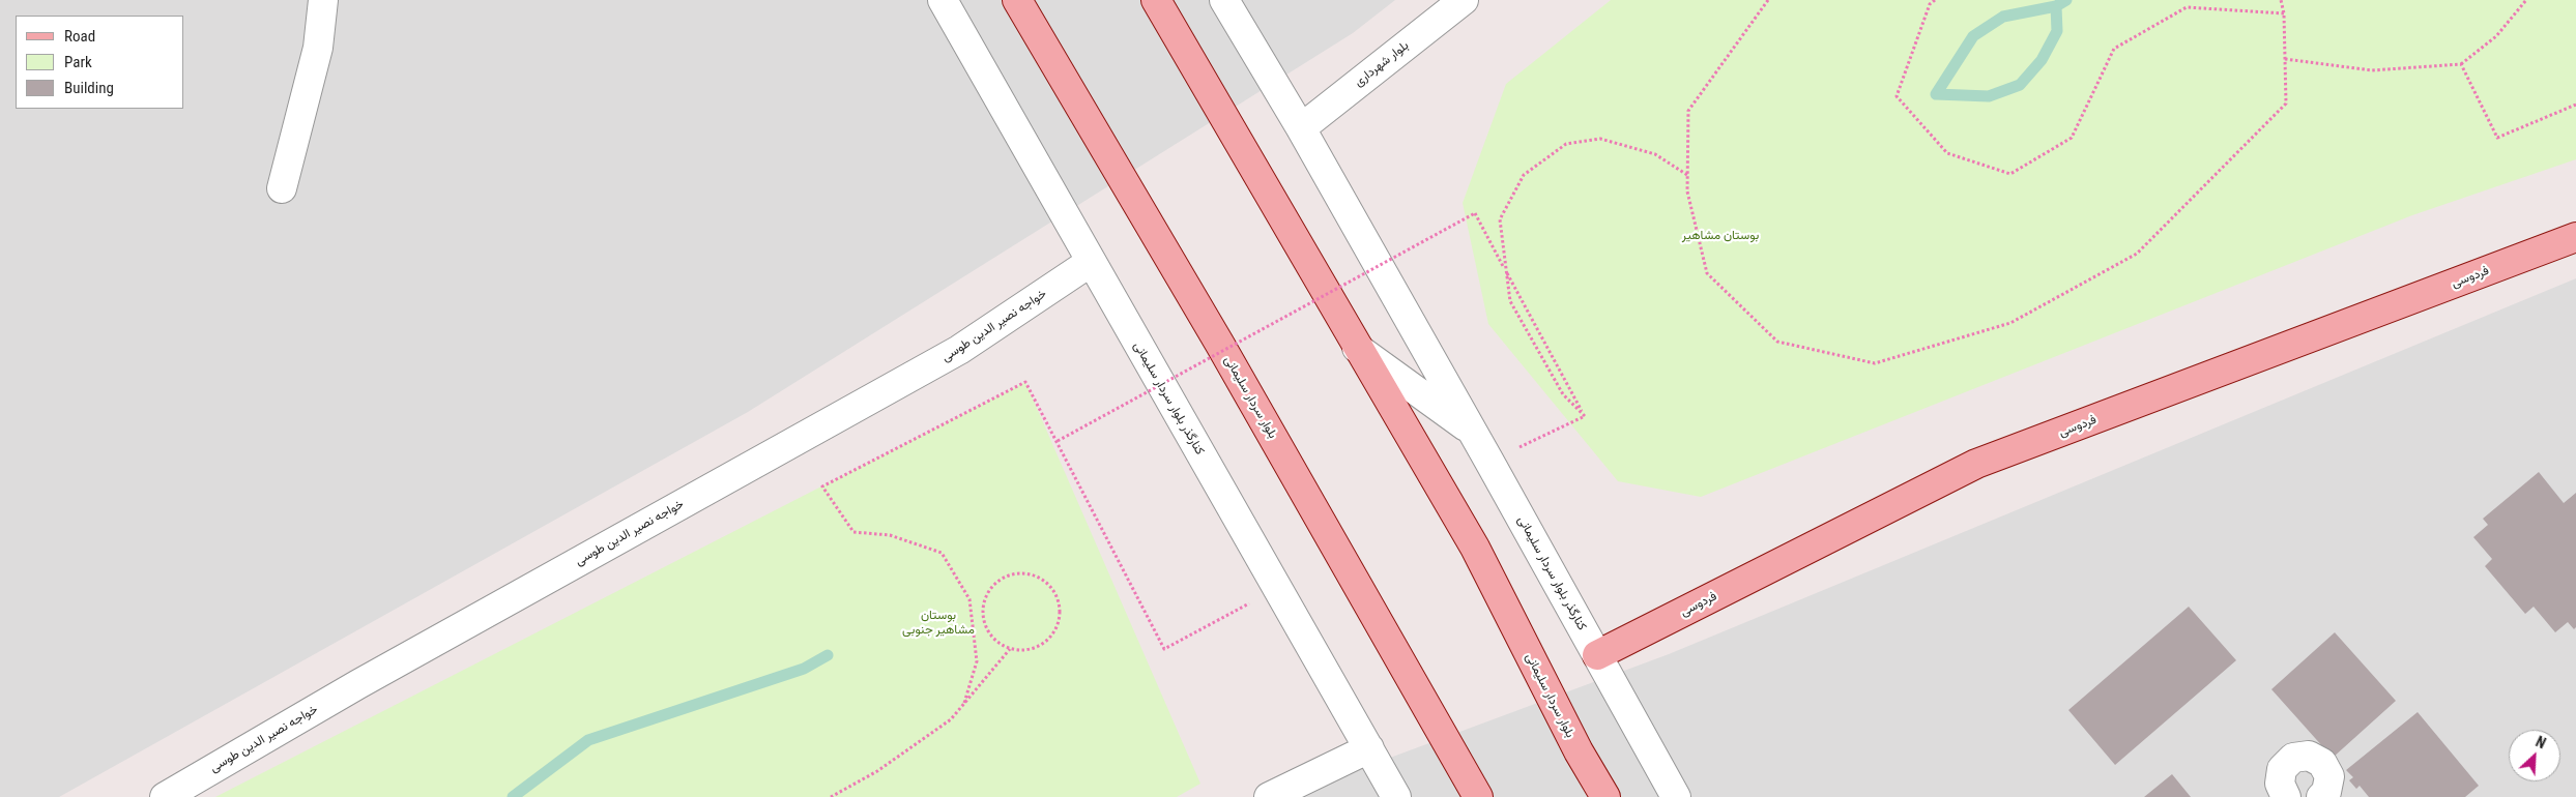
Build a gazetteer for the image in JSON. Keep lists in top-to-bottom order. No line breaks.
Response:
{"streets":{"main road":["فردوسی","بلوار سردار سلیمانی"],"street":["بلوار شهرداری","خواجه نصیر الدین طوسی","کنارگذر بلوار سردار سلیمانی"]},"crossings":[["بلوار شهرداری","کنارگذر بلوار سردار سلیمانی"],["فردوسی","کنارگذر بلوار سردار سلیمانی"],["خواجه نصیر الدین طوسی","کنارگذر بلوار سردار سلیمانی"]],"parks":["بوستان مشاهیر","بوستان مشاهیر جنوبی"],"legend":["Road","Park","Building"],"north":"top right"}
